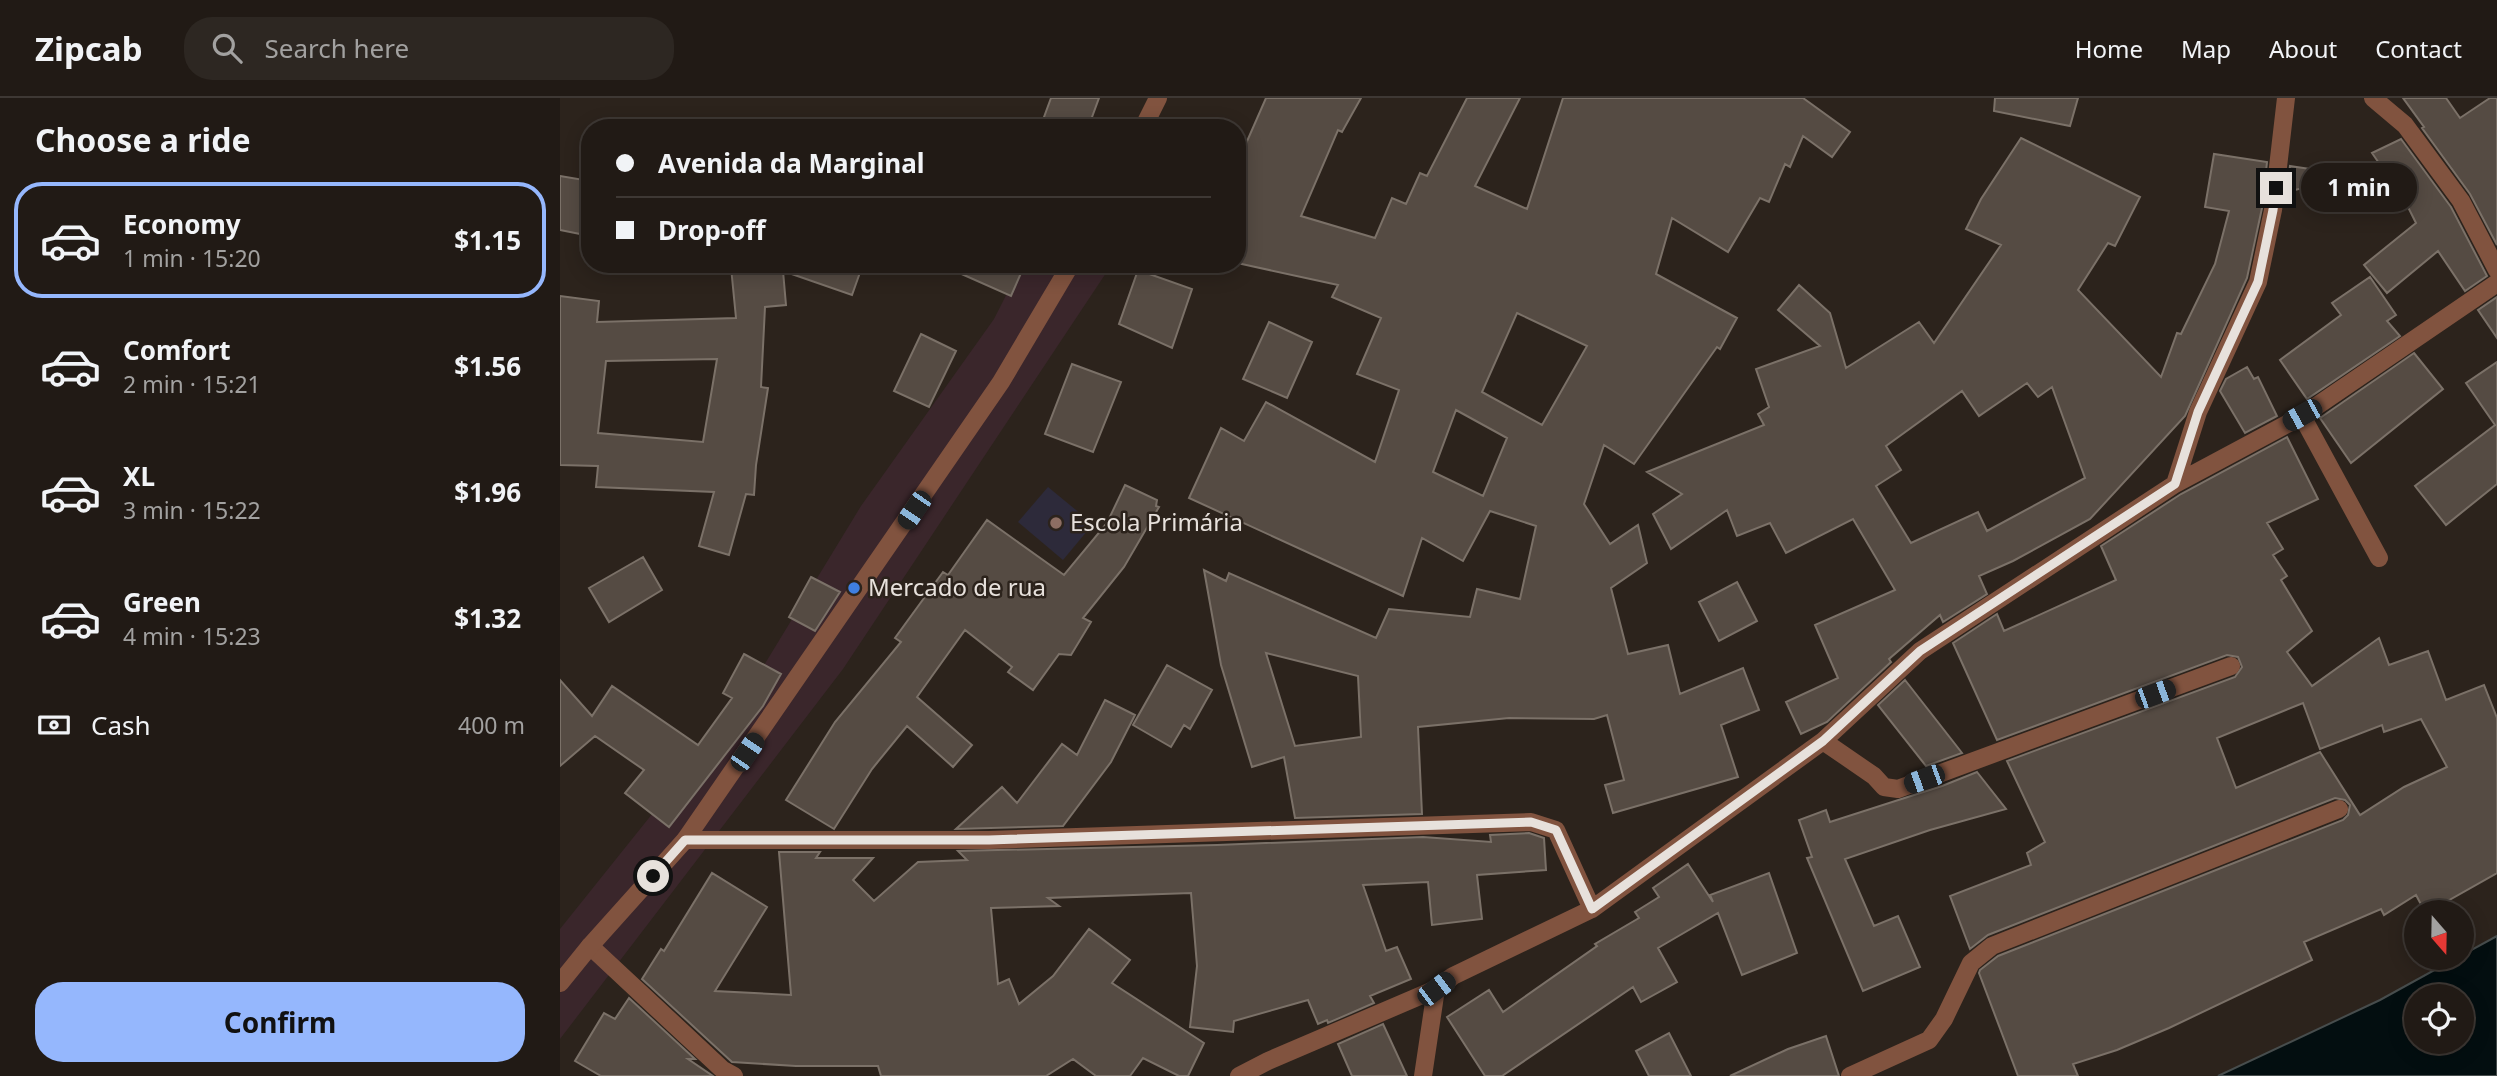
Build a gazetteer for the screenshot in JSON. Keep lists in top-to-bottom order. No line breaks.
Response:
{"places":["Escola Primária","Mercado de rua"],"north":"bottom","page":{"header":"Zipcab","search":"Search here","nav":["Home","Map","About","Contact"],"heading":"Choose a ride","banner":["Avenida da Marginal","Drop-off"],"bubble":"1 min","list":[{"name":"Economy","note":"1 min · 15:20","value":"$1.15"},{"name":"Comfort","note":"2 min · 15:21","value":"$1.56"},{"name":"XL","note":"3 min · 15:22","value":"$1.96"},{"name":"Green","note":"4 min · 15:23","value":"$1.32"}],"pay":["Cash","400 m"],"buttons":"Confirm"}}
